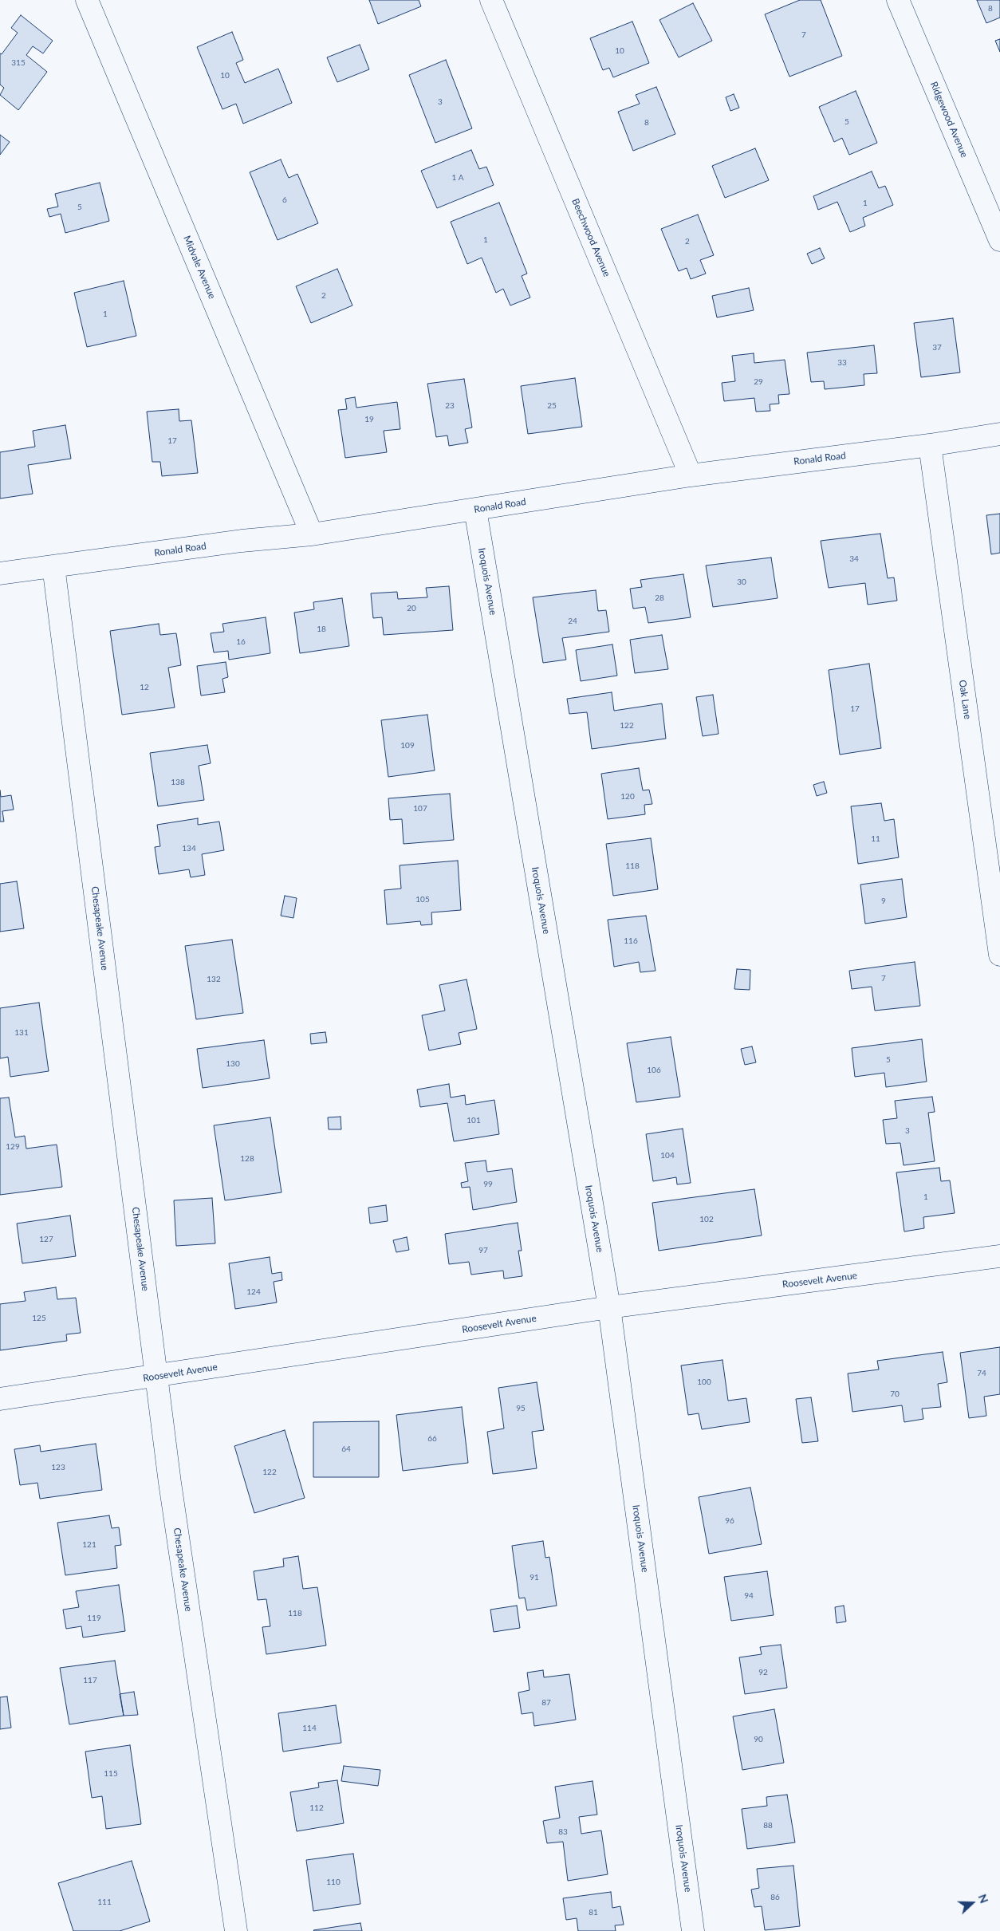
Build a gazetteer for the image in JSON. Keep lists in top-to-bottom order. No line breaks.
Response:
{"streets":{"street":["Ridgewood Avenue","Beechwood Avenue","Midvale Avenue","Ronald Road","Iroquois Avenue","Oak Lane","Chesapeake Avenue","Roosevelt Avenue"]},"crossings":[["Beechwood Avenue","Ronald Road"],["Midvale Avenue","Ronald Road"],["Ronald Road","Iroquois Avenue"],["Ronald Road","Oak Lane"],["Ronald Road","Chesapeake Avenue"],["Iroquois Avenue","Roosevelt Avenue"],["Chesapeake Avenue","Roosevelt Avenue"]],"house_numbers":["8","7","10","315","10","3","5","8","1 A","6","1","5","1","2","2","1","37","33","29","23","25","19","17","34","30","28","20","24","18","16","12","17","122","109","138","120","107","11","134","118","105","9","116","7","132","131","5","130","106","101","3","129","104","128","99","1","102","127","97","124","125","74","100","70","95","66","64","123","122","96","121","91","94","118","119","92","117","87","114","90","115","112","88","83","110","86","111","81"],"north":"right"}
